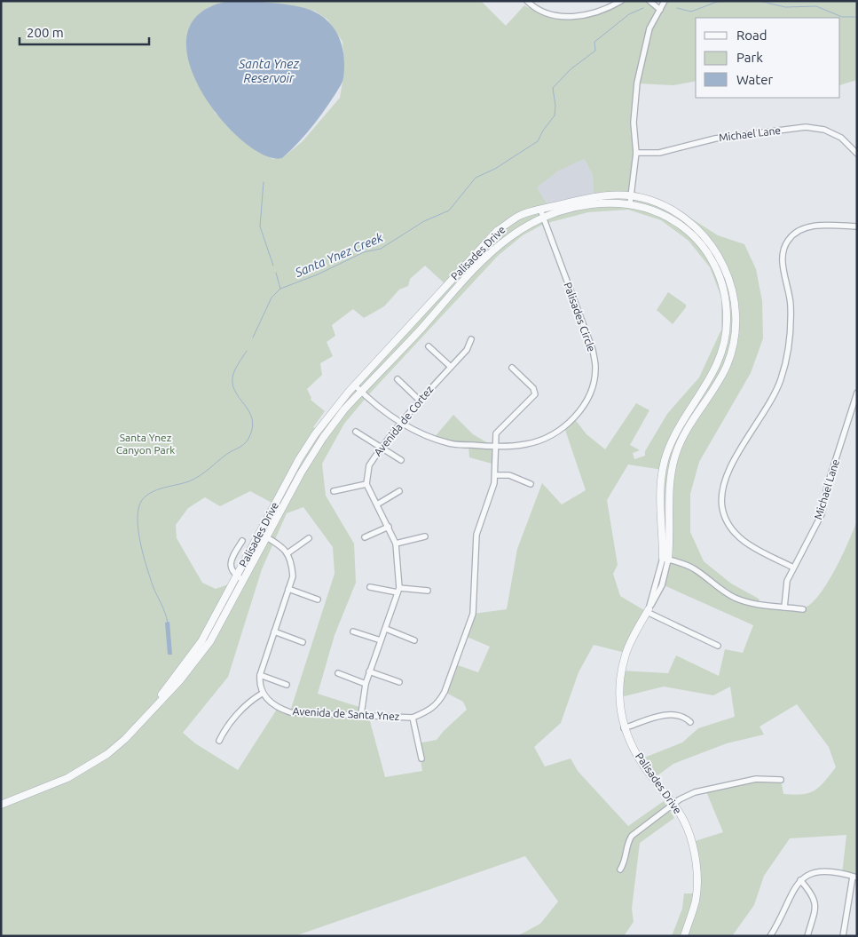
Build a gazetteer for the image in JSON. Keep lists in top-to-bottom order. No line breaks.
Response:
{"streets":{"street":["Michael Lane","Palisades Drive","Palisades Circle","Avenida de Cortez","Avenida de Santa Ynez"]},"crossings":[["Palisades Drive","Palisades Circle"],["Palisades Circle","Avenida de Cortez"],["Palisades Circle","Avenida de Santa Ynez"]],"water":["Santa Ynez Reservoir","Santa Ynez Creek"],"parks":["Santa Ynez Canyon Park"],"legend":["Road","Park","Water"],"scale_bar":"200 m"}
